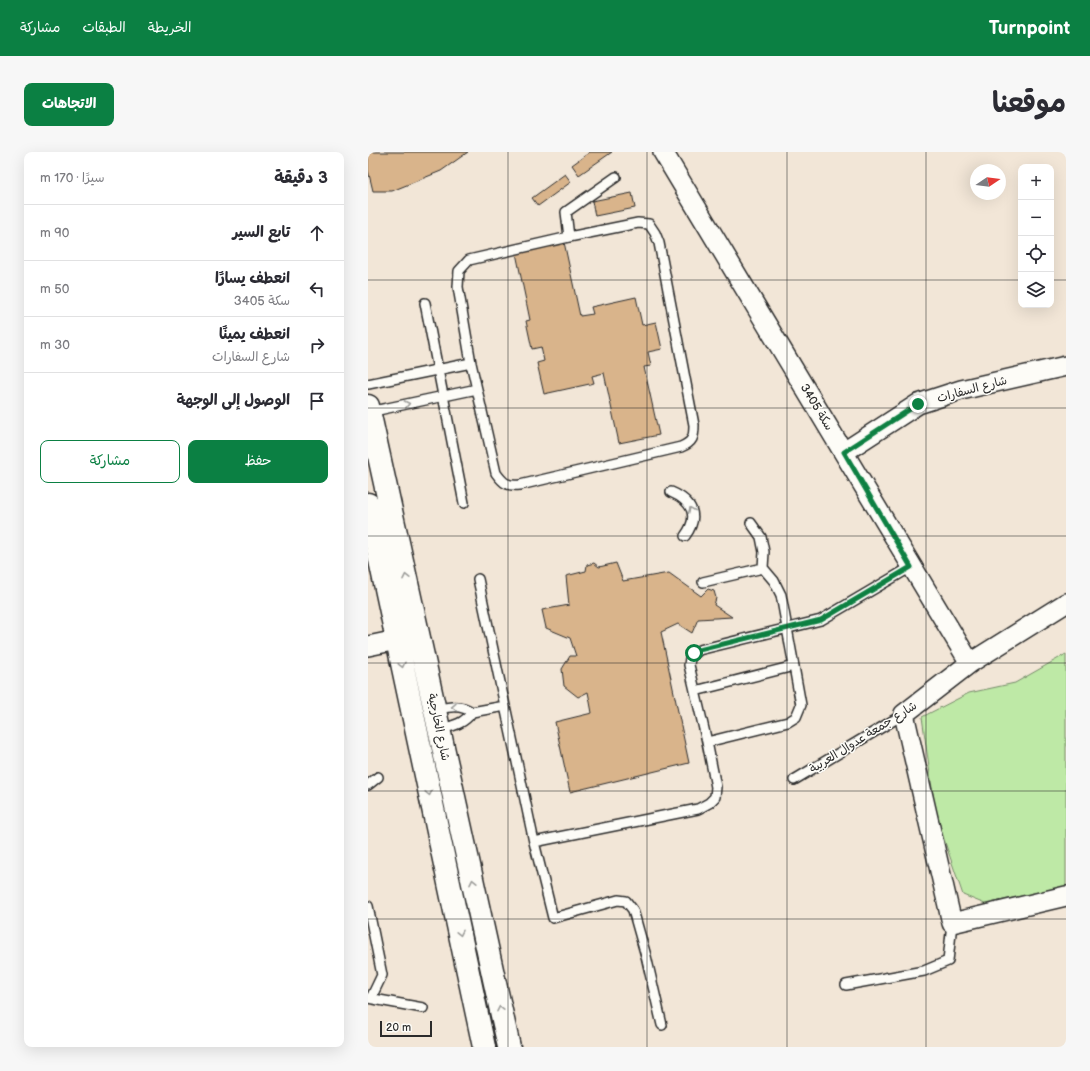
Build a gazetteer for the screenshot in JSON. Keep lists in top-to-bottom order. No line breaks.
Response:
{"streets":{"main road":["شارع الخارجية"],"street":["شارع السفارات","سكة 3405","شارع جمعة عدوال العربية"]},"crossings":[["شارع السفارات","سكة 3405"],["سكة 3405","شارع جمعة عدوال العربية"]],"scale_bar":"20 m","north":"right","page":{"header":"Turnpoint","nav":["الخريطة","الطبقات","مشاركة"],"title":"موقعنا","buttons":["الاتجاهات",["حفظ","مشاركة"]],"heading":["3 دقيقة","سيرًا · 170 m"],"map_buttons":["+","−"],"list":[["تابع السير","90 m"],["انعطف يسارًا","سكة 3405","50 m"],["انعطف يمينًا","شارع السفارات","30 m"],"الوصول إلى الوجهة"],"scale":"20 m"}}
